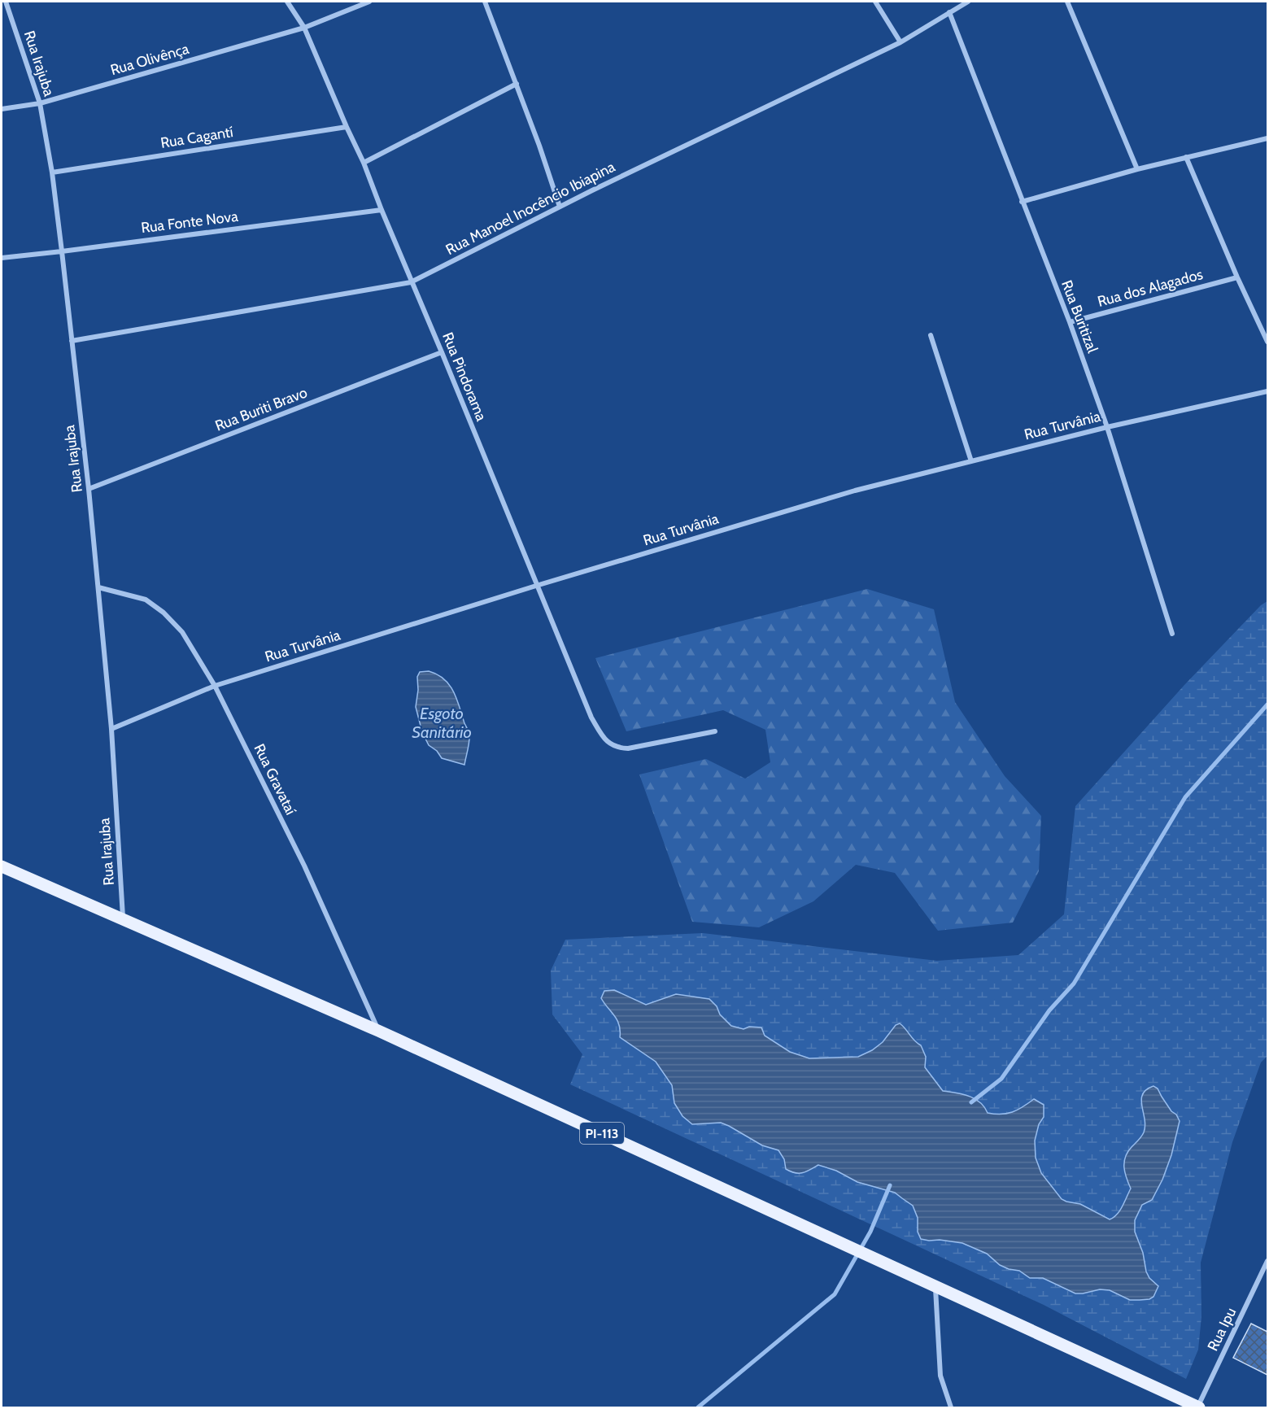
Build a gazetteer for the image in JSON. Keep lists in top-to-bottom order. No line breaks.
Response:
{"streets":{"main road":["PI-113"],"street":["Rua Olivênça","Rua Irajuba","Rua Cagantí","Rua Manoel Inocêncio Ibiapina","Rua Fonte Nova","Rua dos Alagados","Rua Buritizal","Rua Pindorama","Rua Buriti Bravo","Rua Turvânia","Rua Gravataí","Rua Ipu"]},"crossings":[["Rua Olivênça","Rua Irajuba"],["Rua Olivênça","Rua Pindorama"],["Rua Irajuba","Rua Cagantí"],["Rua Irajuba","Rua Manoel Inocêncio Ibiapina"],["Rua Irajuba","Rua Fonte Nova"],["Rua Irajuba","Rua Buriti Bravo"],["Rua Irajuba","Rua Turvânia"],["Rua Irajuba","Rua Gravataí"],["Rua Irajuba","PI-113"],["Rua Cagantí","Rua Pindorama"],["Rua Manoel Inocêncio Ibiapina","Rua Buritizal"],["Rua Manoel Inocêncio Ibiapina","Rua Pindorama"],["Rua Fonte Nova","Rua Pindorama"],["Rua dos Alagados","Rua Buritizal"],["Rua Buritizal","Rua Turvânia"],["Rua Pindorama","Rua Buriti Bravo"],["Rua Pindorama","Rua Turvânia"],["Rua Turvânia","Rua Gravataí"],["Rua Gravataí","PI-113"],["PI-113","Rua Ipu"]],"water":["Esgoto Sanitário"]}
